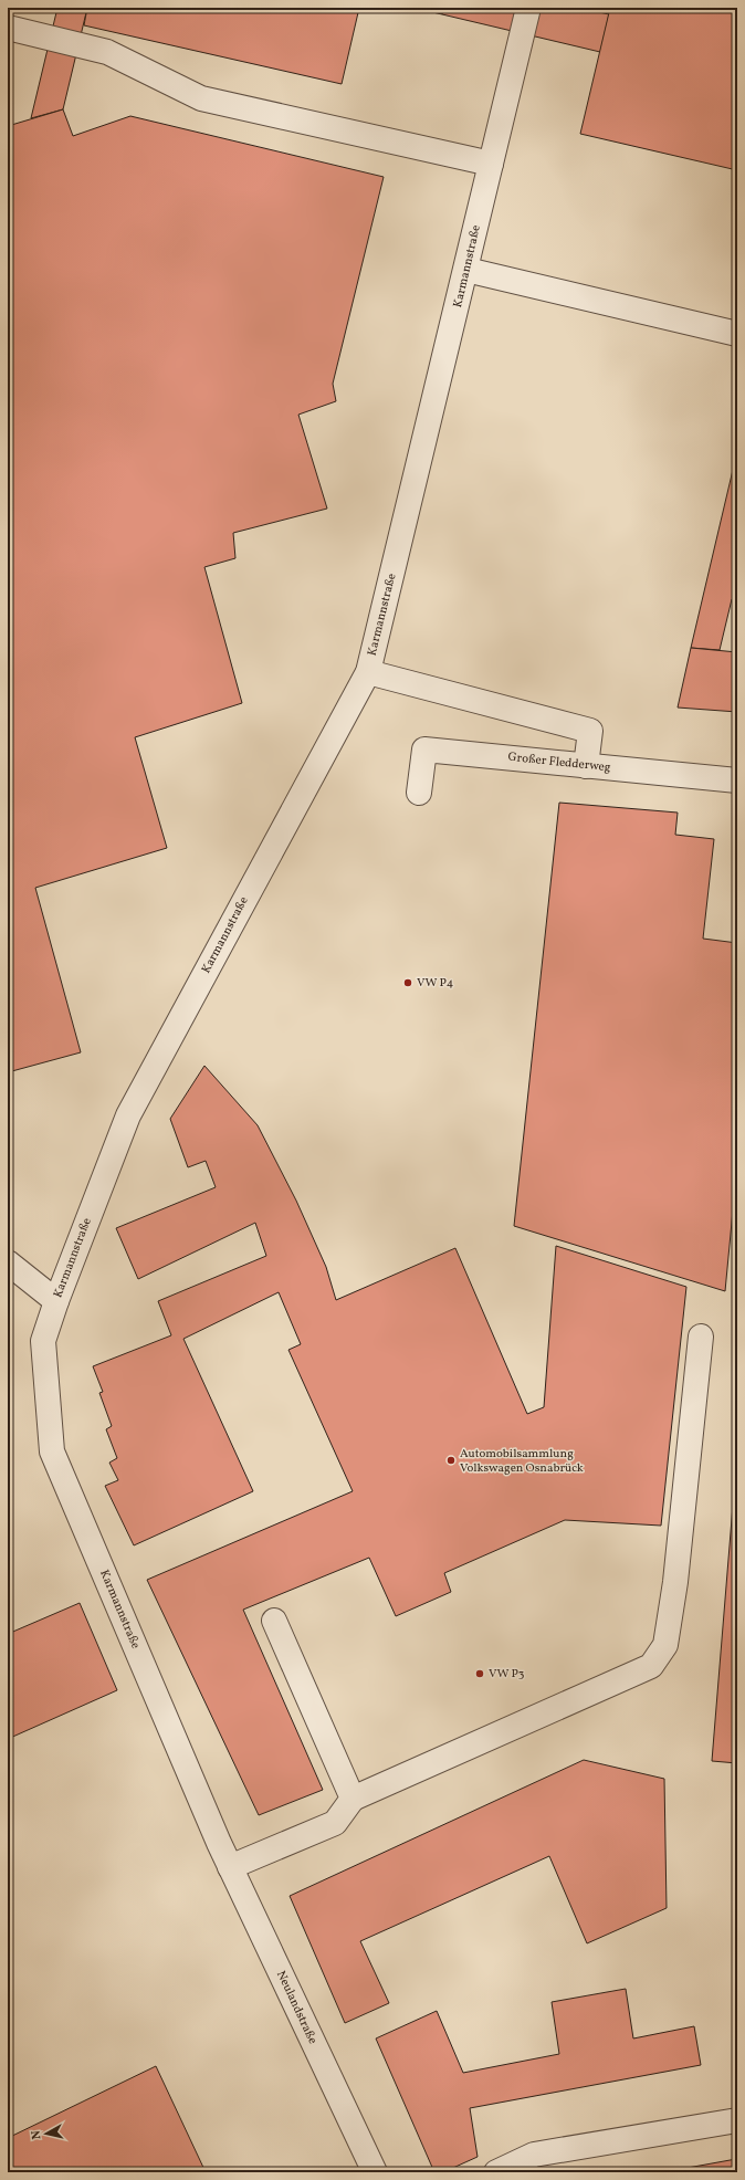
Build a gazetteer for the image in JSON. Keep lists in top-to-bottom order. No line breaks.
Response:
{"streets":{"street":["Karmannstraße","Großer Fledderweg","Neulandstraße"]},"crossings":[["Karmannstraße","Neulandstraße"]],"places":["VW P4","Automobilsammlung Volkswagen Osnabrück","VW P3"],"north":"left"}
